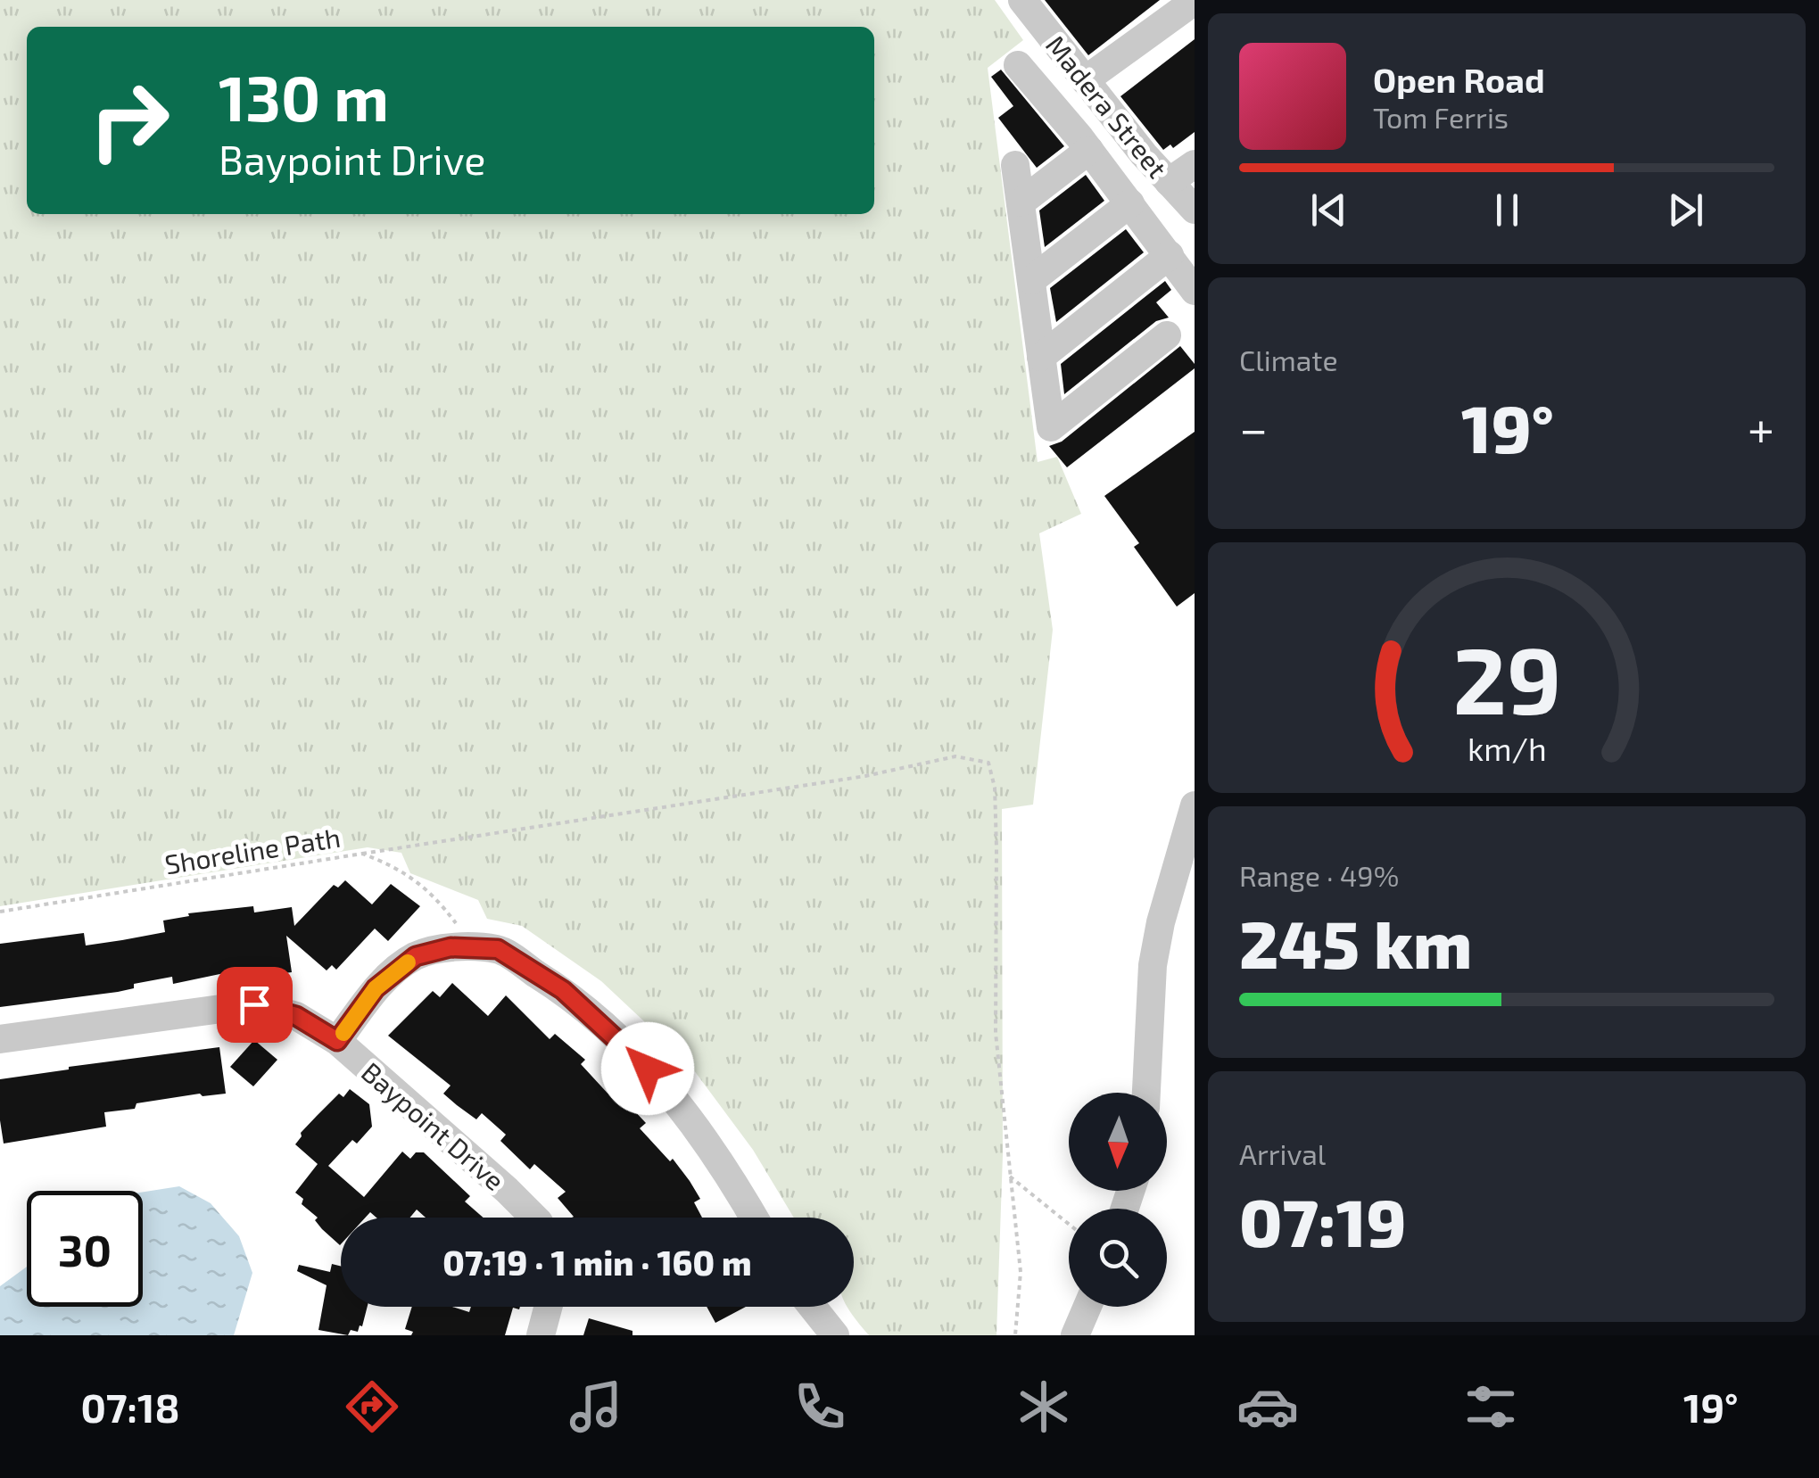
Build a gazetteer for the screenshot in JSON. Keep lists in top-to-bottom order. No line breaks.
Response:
{"streets":{"street":["Madera Street","Baypoint Drive"],"path":["Shoreline Path"]},"north":"bottom","page":{"turn":["130 m","Baypoint Drive"],"song":["Open Road","Tom Ferris"],"tile":["Climate",["Range · 49%","245 km"],["Arrival","07:19"]],"heat":["−","19°","+"],"limit":"30","trip":"07:19 · 1 min · 160 m","tabs":["07:18","19°"],"gauge":["29","km/h"]}}
